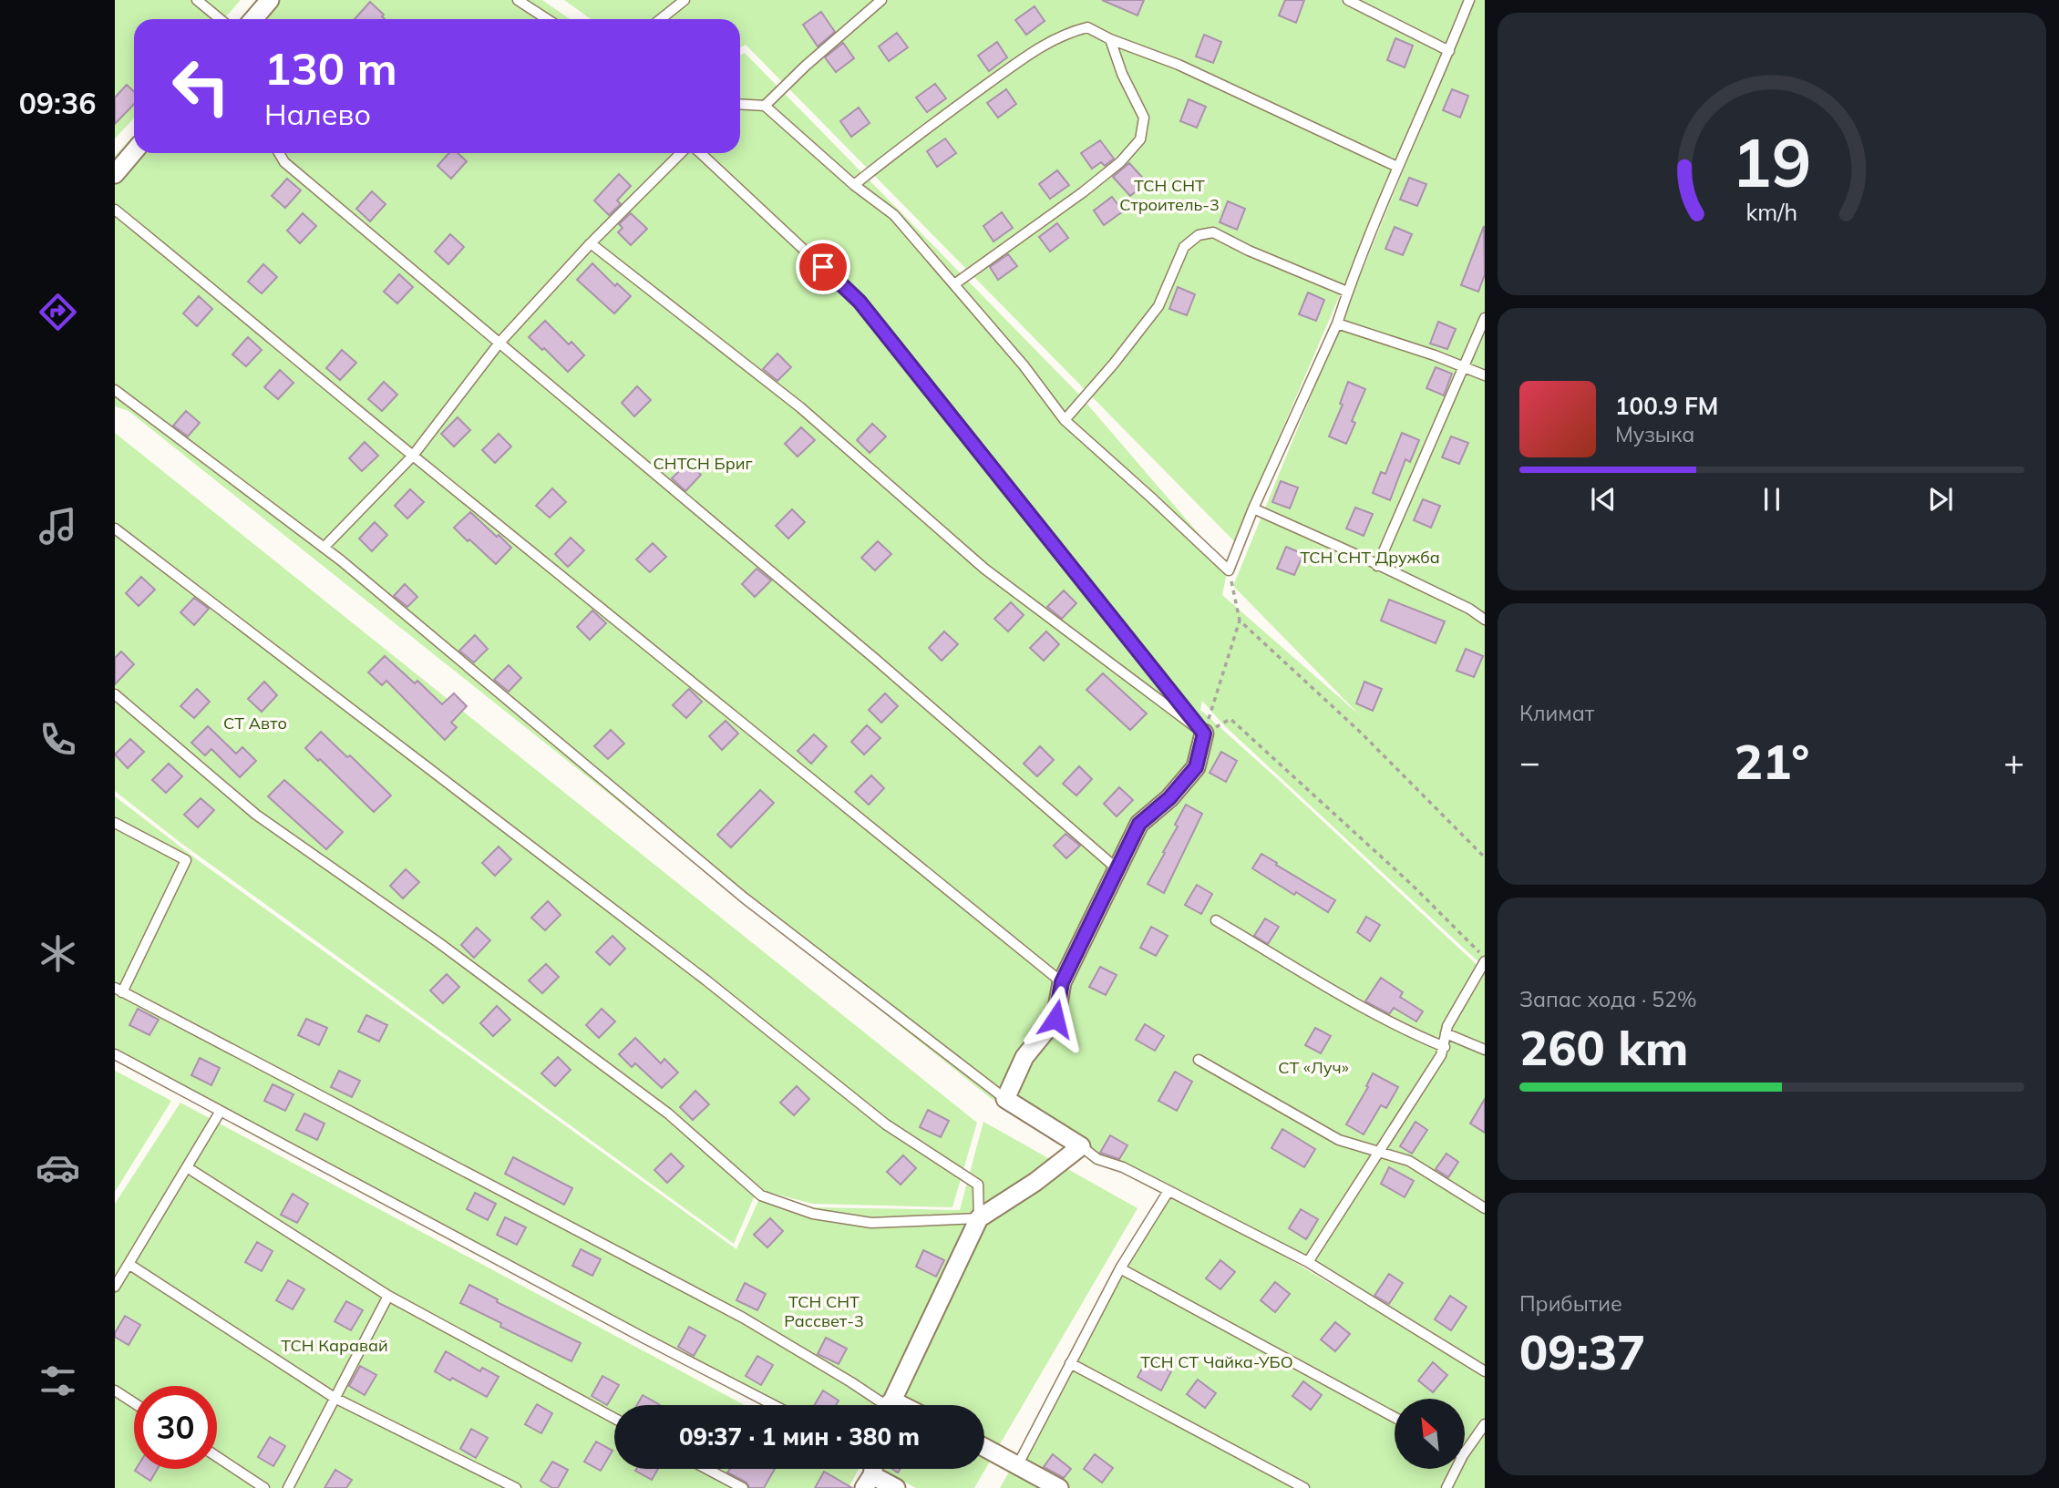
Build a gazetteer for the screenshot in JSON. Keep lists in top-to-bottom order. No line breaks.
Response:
{"parks":["ТСН СНТ Строитель-3","СНТСН Бриг","ТСН СНТ Дружба","СТ Авто","СТ «Луч»","ТСН СНТ Рассвет-3","ТСН Каравай","ТСН СТ Чайка-УБО"],"north":"top left","page":{"tabs":"09:36","turn":["130 m","Налево"],"song":["100.9 FM","Музыка"],"tile":["Климат",["Запас хода · 52%","260 km"],["Прибытие","09:37"]],"heat":["−","21°","+"],"limit":"30","trip":"09:37 · 1 мин · 380 m","gauge":["19","km/h"]}}
